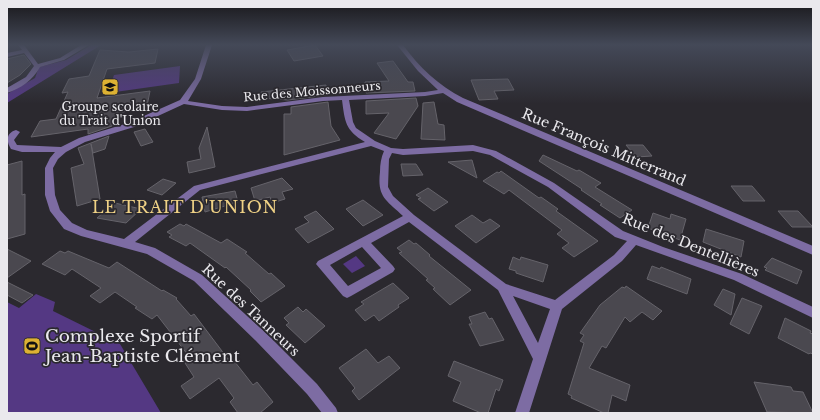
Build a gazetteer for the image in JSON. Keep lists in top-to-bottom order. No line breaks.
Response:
{"streets":{"street":["Rue des Moissonneurs","Rue François Mitterrand","Rue des Dentellières","Rue des Tanneurs"]},"crossings":[["Rue des Moissonneurs","Rue François Mitterrand"],["Rue des Moissonneurs","Rue des Dentellières"],["Rue des Moissonneurs","Rue des Tanneurs"]],"districts":["LE TRAIT D'UNION"],"places":{"school or university":["Groupe scolaire du Trait d'Union"],"sports":["Complexe Sportif Jean-Baptiste Clément"]}}
